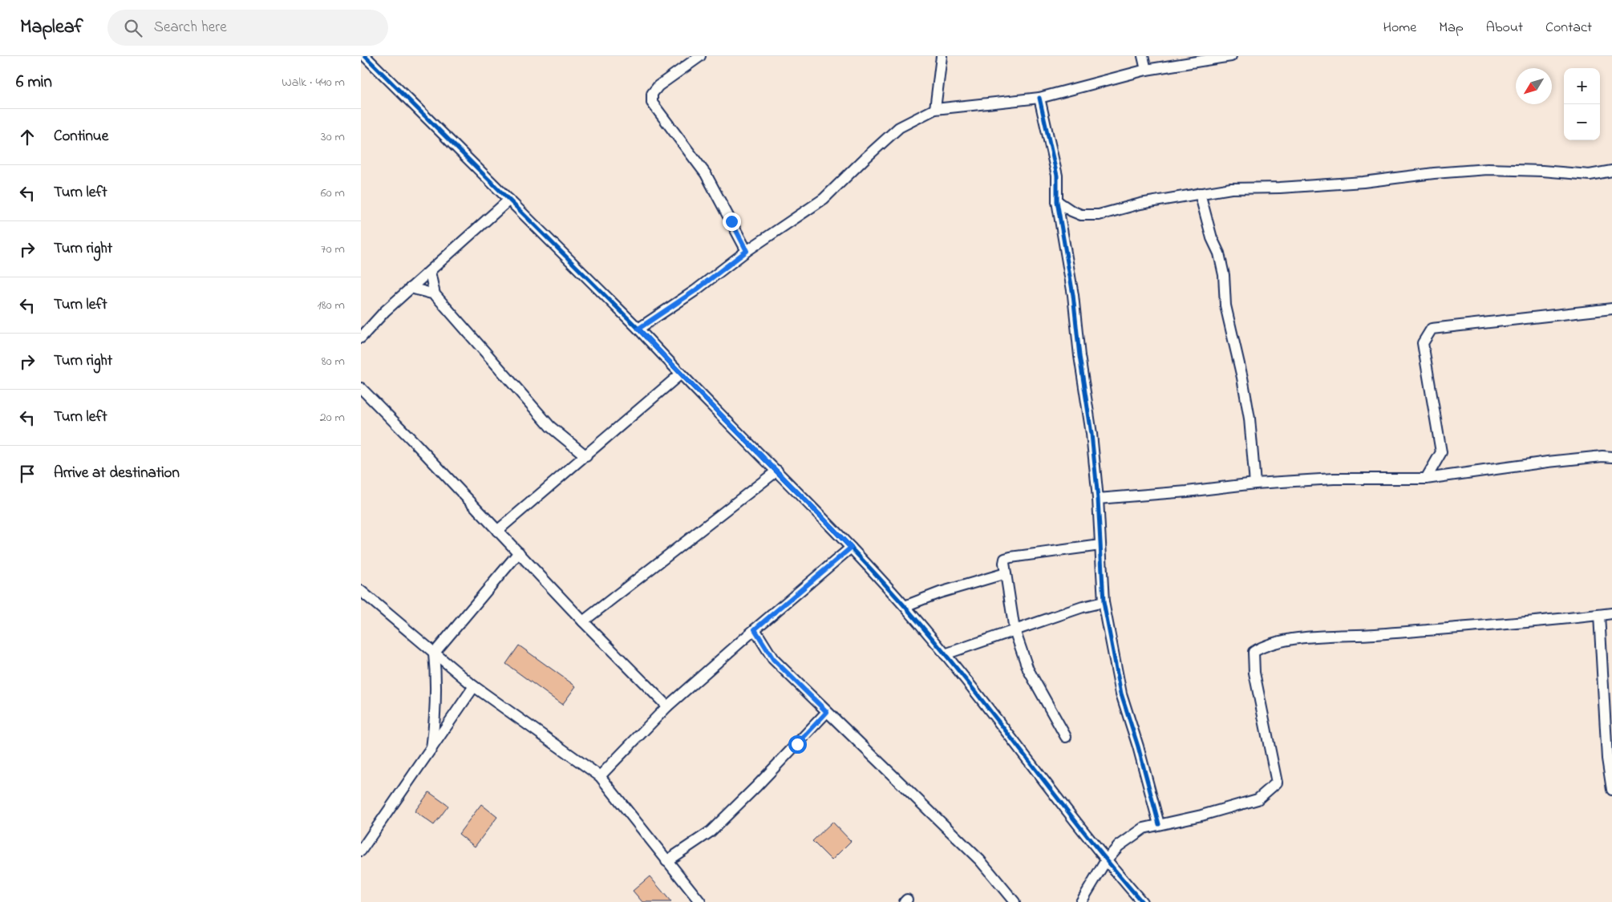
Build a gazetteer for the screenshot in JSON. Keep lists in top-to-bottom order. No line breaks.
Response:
{"north":"bottom left","page":{"header":"Mapleaf","search":"Search here","nav":["Home","Map","About","Contact"],"heading":["6 min","Walk · 440 m"],"map_buttons":["+","−"],"list":[["Continue","30 m"],["Turn left","60 m"],["Turn right","70 m"],["Turn left","180 m"],["Turn right","80 m"],["Turn left","20 m"],"Arrive at destination"]}}
